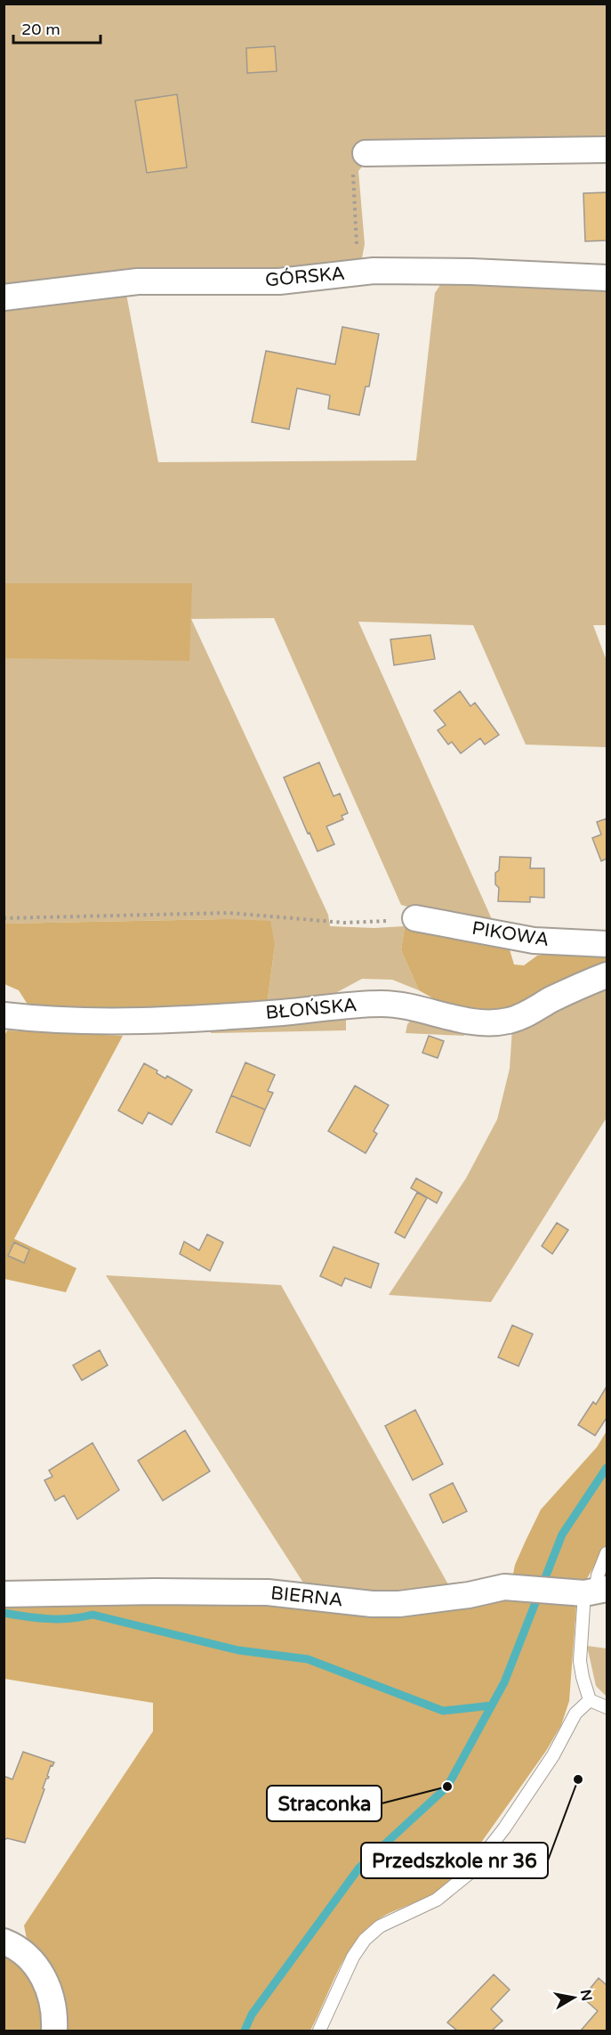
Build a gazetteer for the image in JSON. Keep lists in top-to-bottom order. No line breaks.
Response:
{"streets":{"street":["GÓRSKA","PIKOWA","BŁOŃSKA","BIERNA"]},"places":["Przedszkole nr 36","Straconka"],"scale_bar":"20 m","north":"right"}
